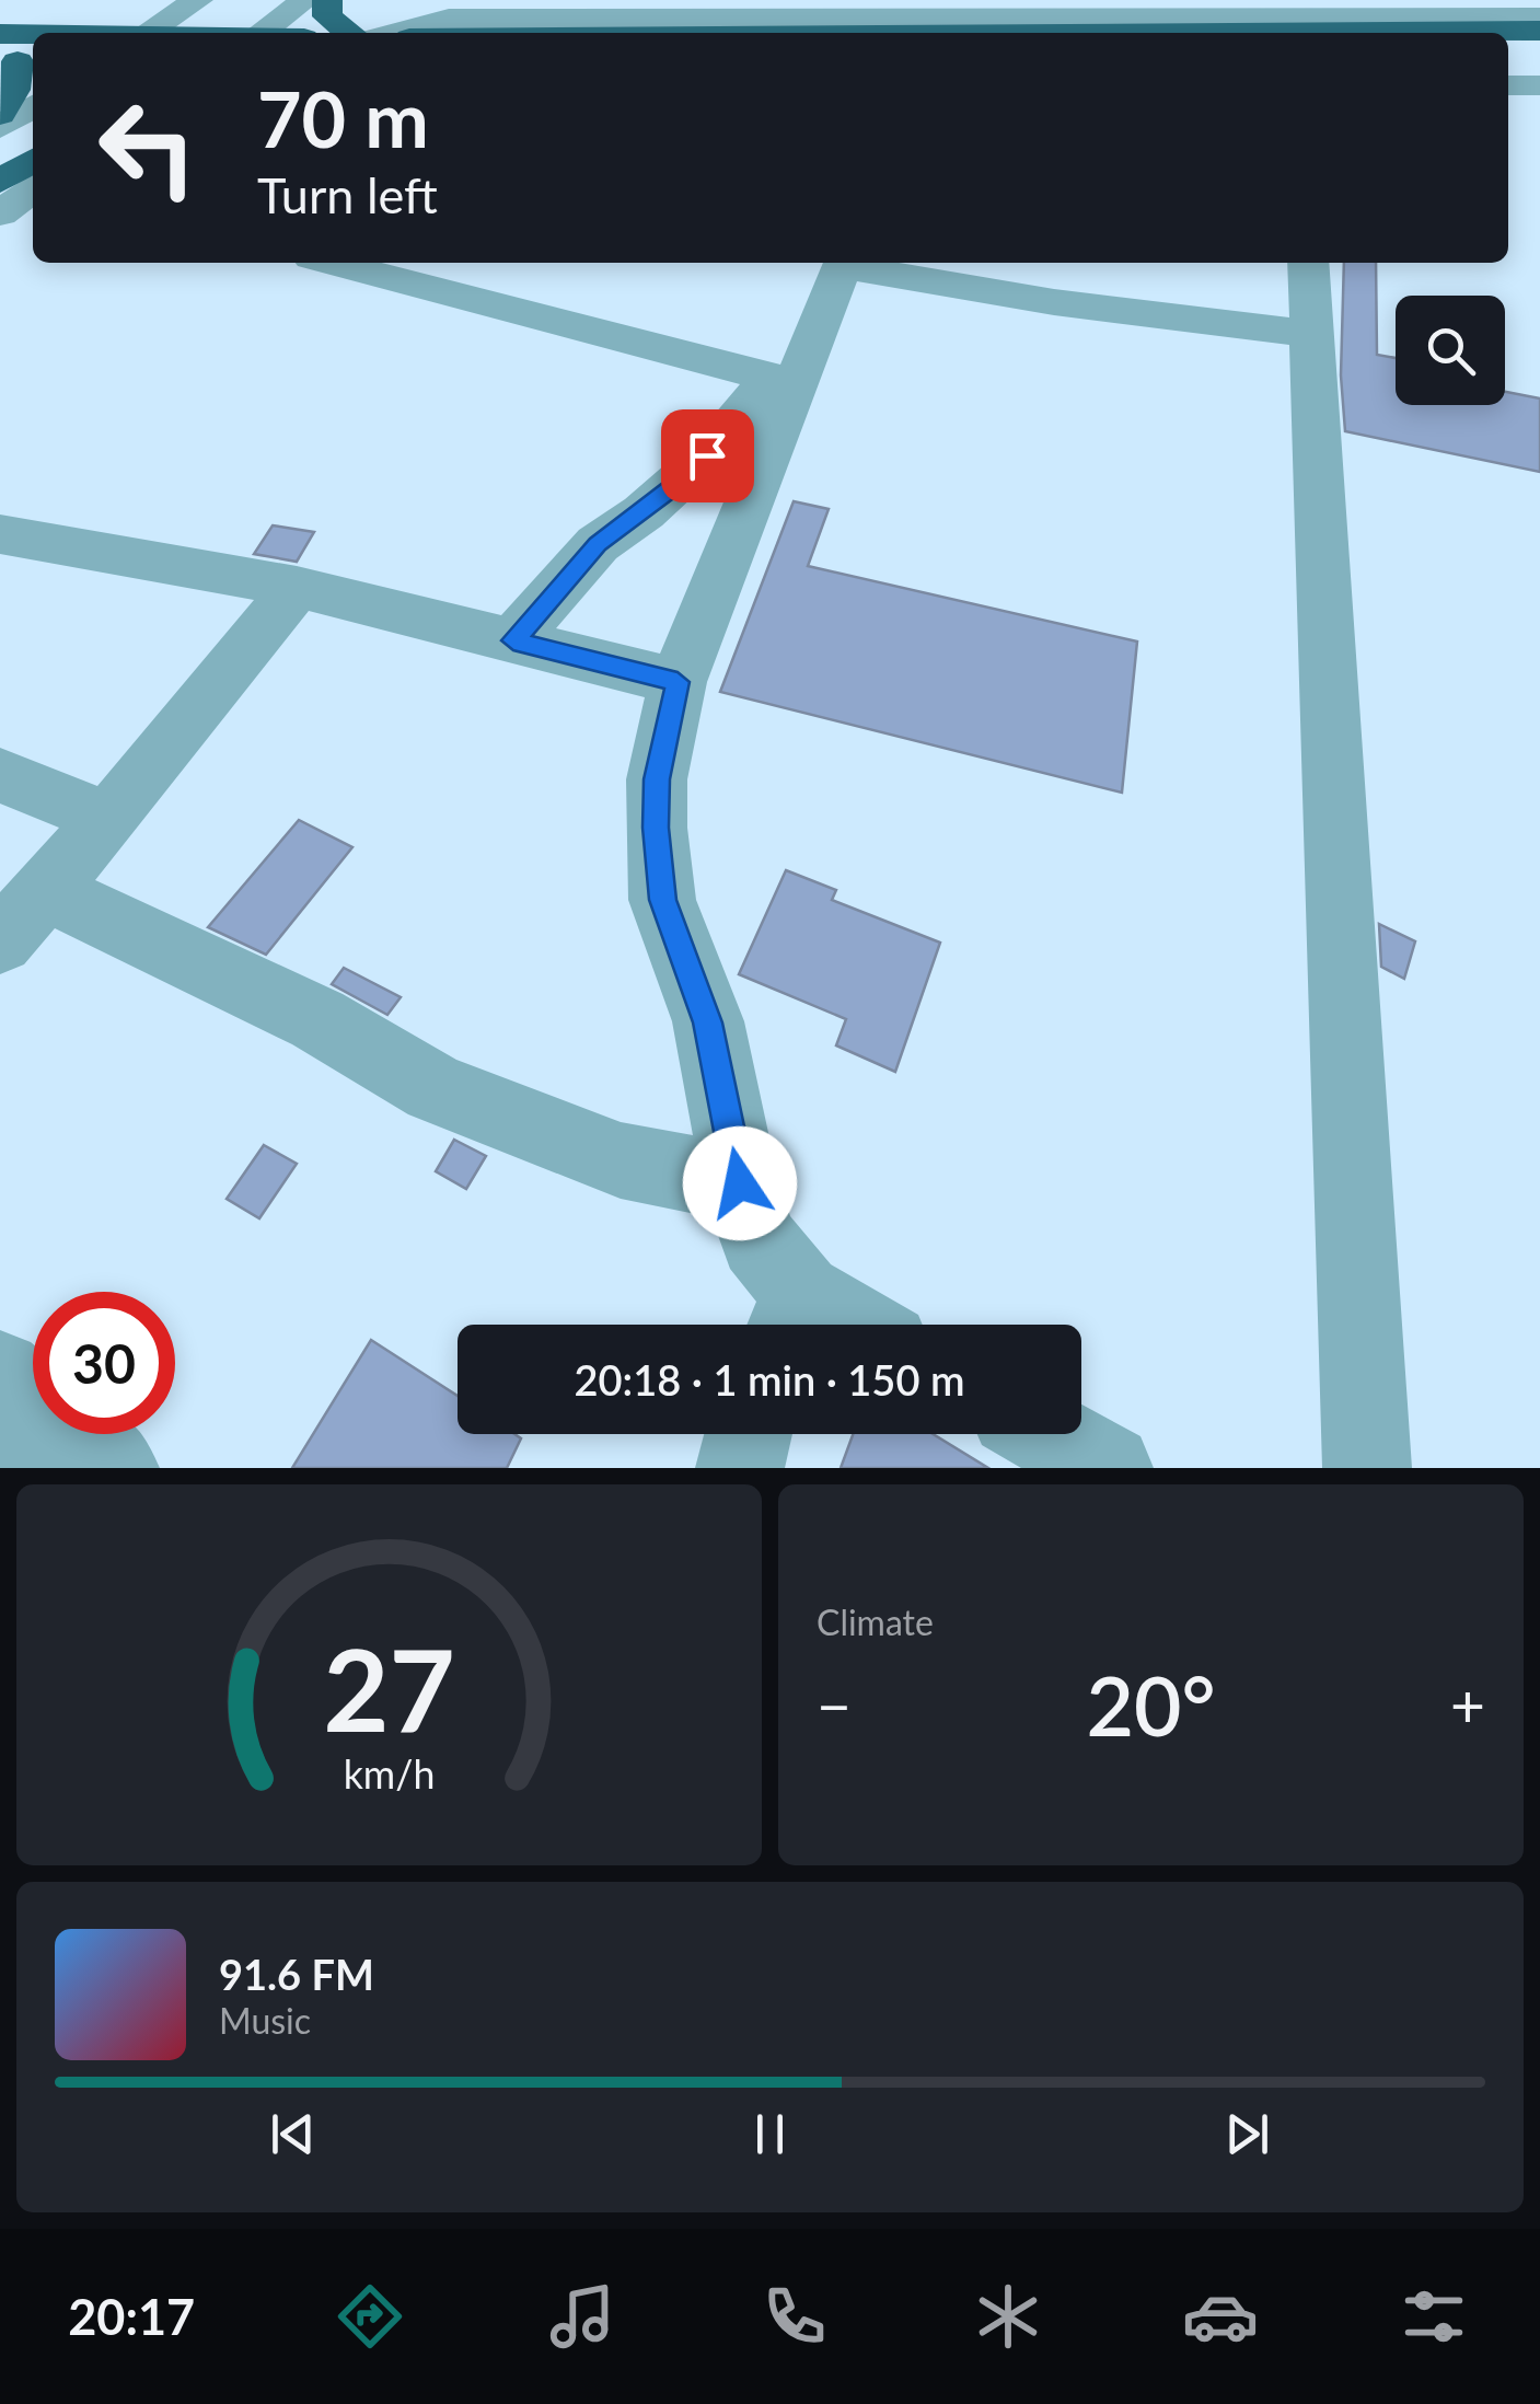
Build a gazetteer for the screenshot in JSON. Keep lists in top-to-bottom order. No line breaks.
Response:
{"page":{"turn":["70 m","Turn left"],"limit":"30","trip":"20:18 · 1 min · 150 m","tile":"Climate","heat":["−","20°","+"],"song":["91.6 FM","Music"],"tabs":"20:17","gauge":["27","km/h"]}}
